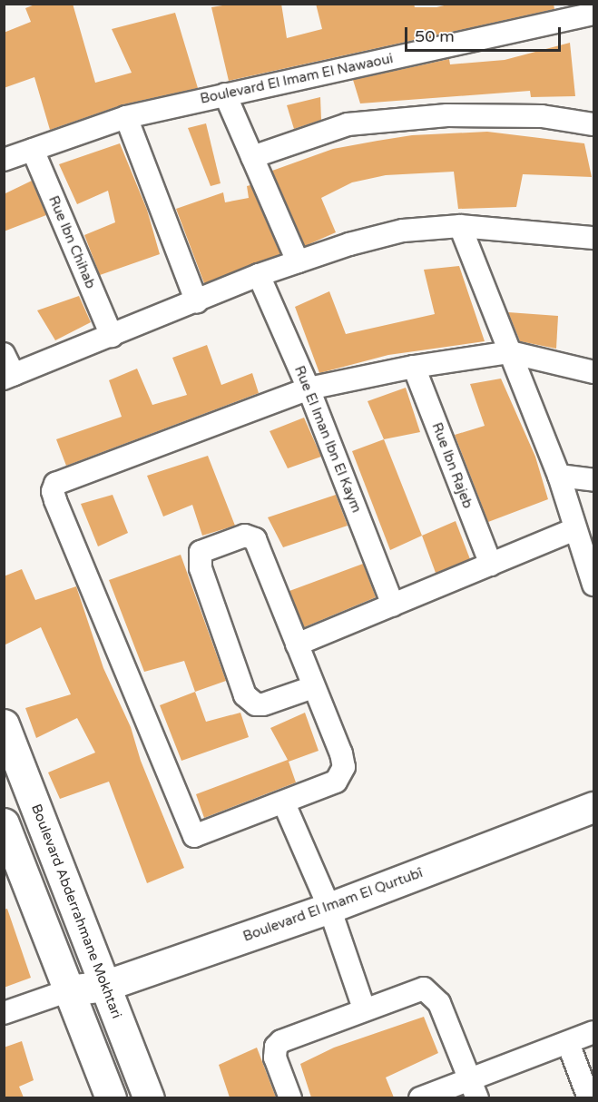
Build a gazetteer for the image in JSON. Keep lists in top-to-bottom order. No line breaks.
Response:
{"streets":{"main road":["Boulevard El Imam El Qurtubî","Boulevard Abderrahmane Mokhtari"],"street":["Boulevard El Imam El Nawaoui","Rue Ibn Chihab","Rue El Iman Ibn El Kaym","Rue Ibn Rajeb"]},"crossings":[["Boulevard El Imam El Nawaoui","Rue Ibn Chihab"],["Boulevard El Imam El Qurtubî","Boulevard Abderrahmane Mokhtari"]],"scale_bar":"50 m"}
